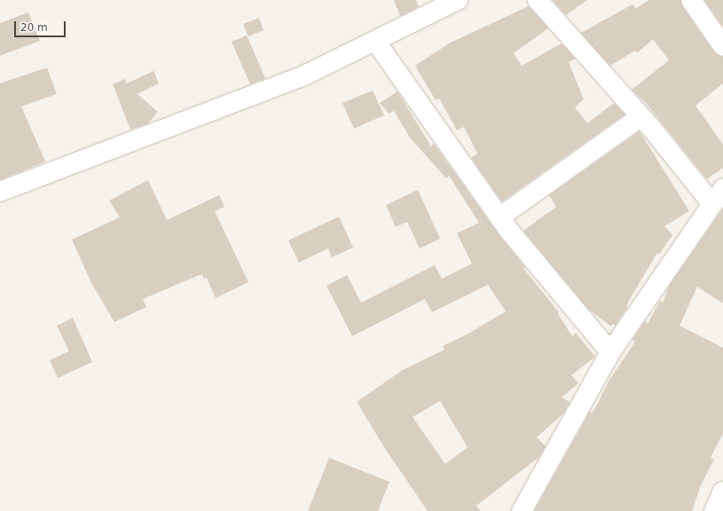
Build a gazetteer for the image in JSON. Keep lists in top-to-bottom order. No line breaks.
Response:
{"scale_bar":"20 m"}
